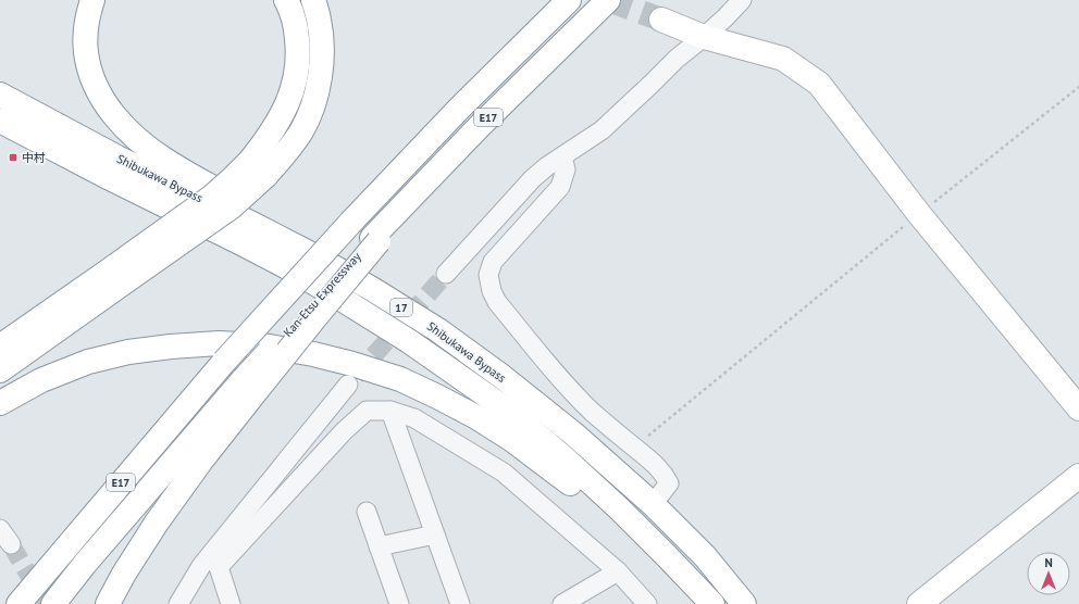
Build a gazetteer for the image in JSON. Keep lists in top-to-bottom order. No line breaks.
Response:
{"streets":{"main road":["E17","Shibukawa Bypass","Kan-Etsu Expressway","17"]},"places":{"transit":["中村"]},"north":"top"}
